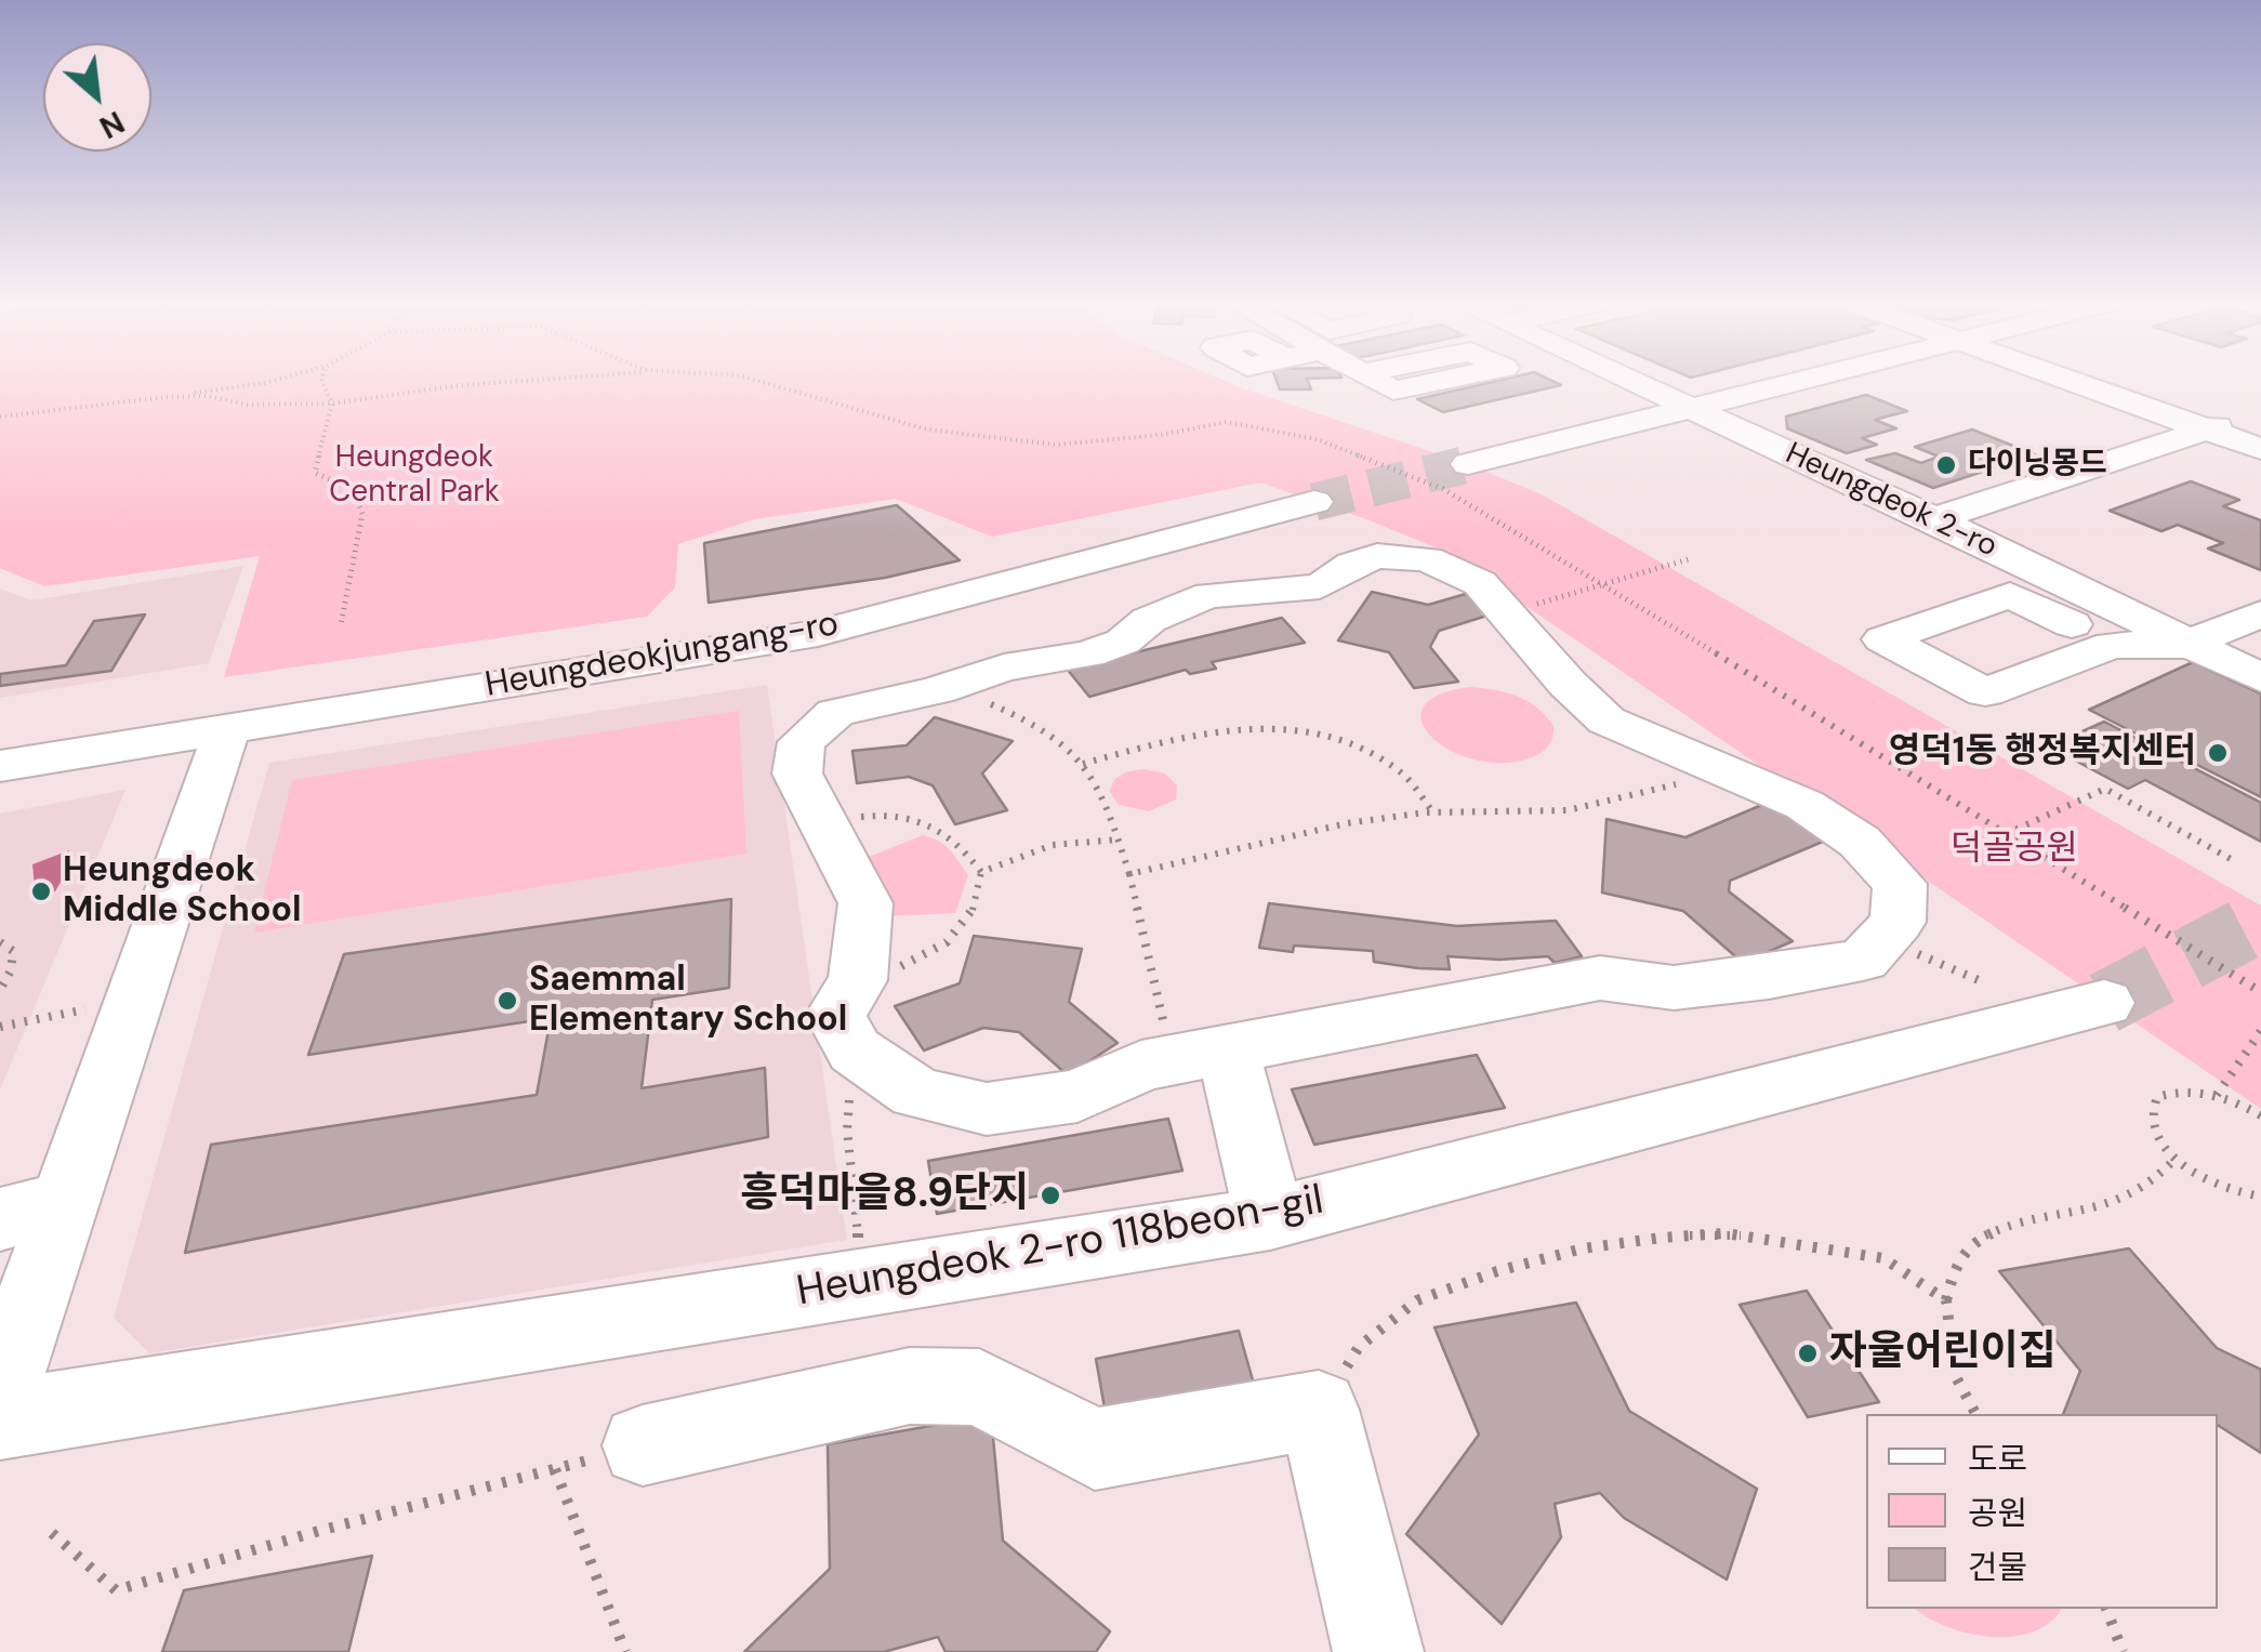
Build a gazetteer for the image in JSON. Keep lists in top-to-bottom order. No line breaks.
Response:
{"streets":{"street":["Heungdeok 2-ro","Heungdeokjungang-ro","Heungdeok 2-ro 118beon-gil"]},"parks":["Heungdeok Central Park","덕골공원"],"places":["다이닝몽드","영덕1동 행정복지센터","Heungdeok Middle School","Saemmal Elementary School","흥덕마을8.9단지","자울어린이집"],"legend":["도로","공원","건물"],"north":"bottom right"}
